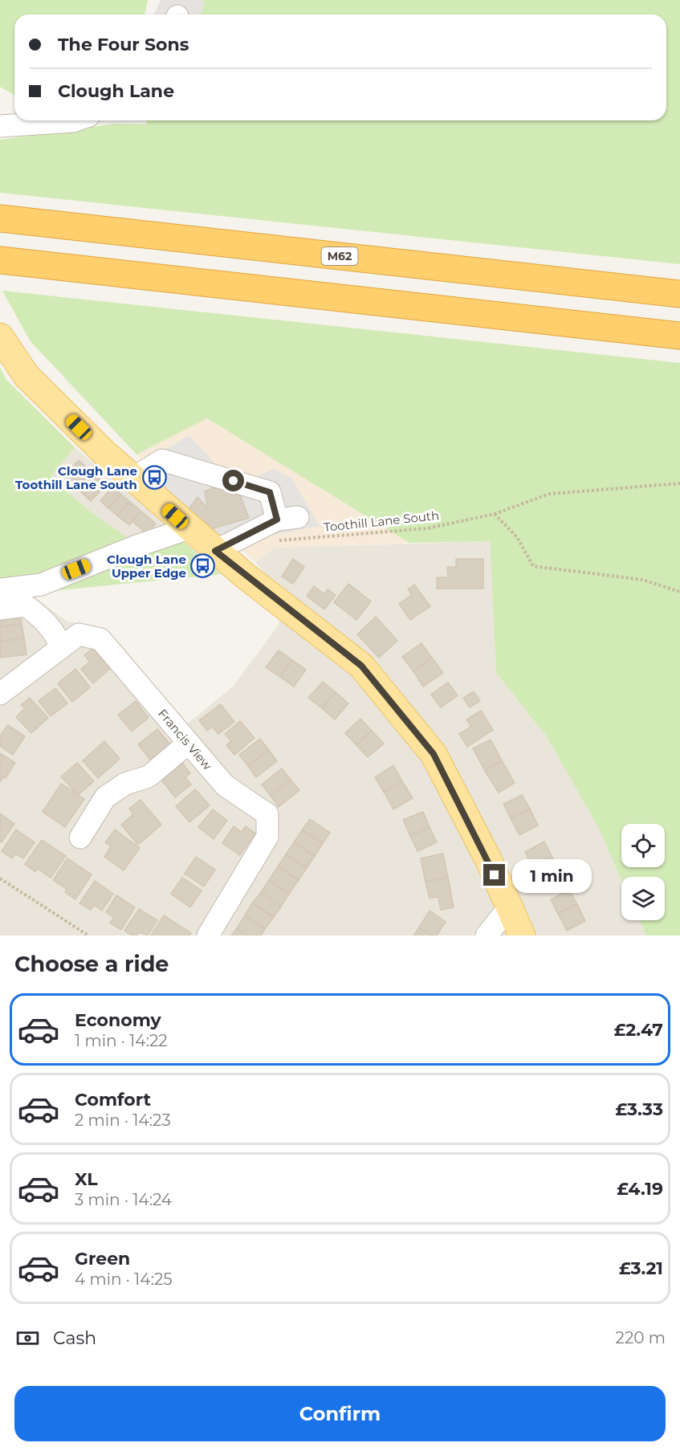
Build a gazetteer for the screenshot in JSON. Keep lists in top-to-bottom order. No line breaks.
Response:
{"streets":{"highway":["M62"],"street":["Francis View"],"path":["Toothill Lane South"]},"places":{"bus stop":["Clough Lane Toothill Lane South","Clough Lane Upper Edge"]},"page":{"banner":["The Four Sons","Clough Lane"],"bubble":"1 min","heading":"Choose a ride","list":[{"name":"Economy","note":"1 min · 14:22","value":"£2.47"},{"name":"Comfort","note":"2 min · 14:23","value":"£3.33"},{"name":"XL","note":"3 min · 14:24","value":"£4.19"},{"name":"Green","note":"4 min · 14:25","value":"£3.21"}],"pay":["Cash","220 m"],"buttons":"Confirm"}}
